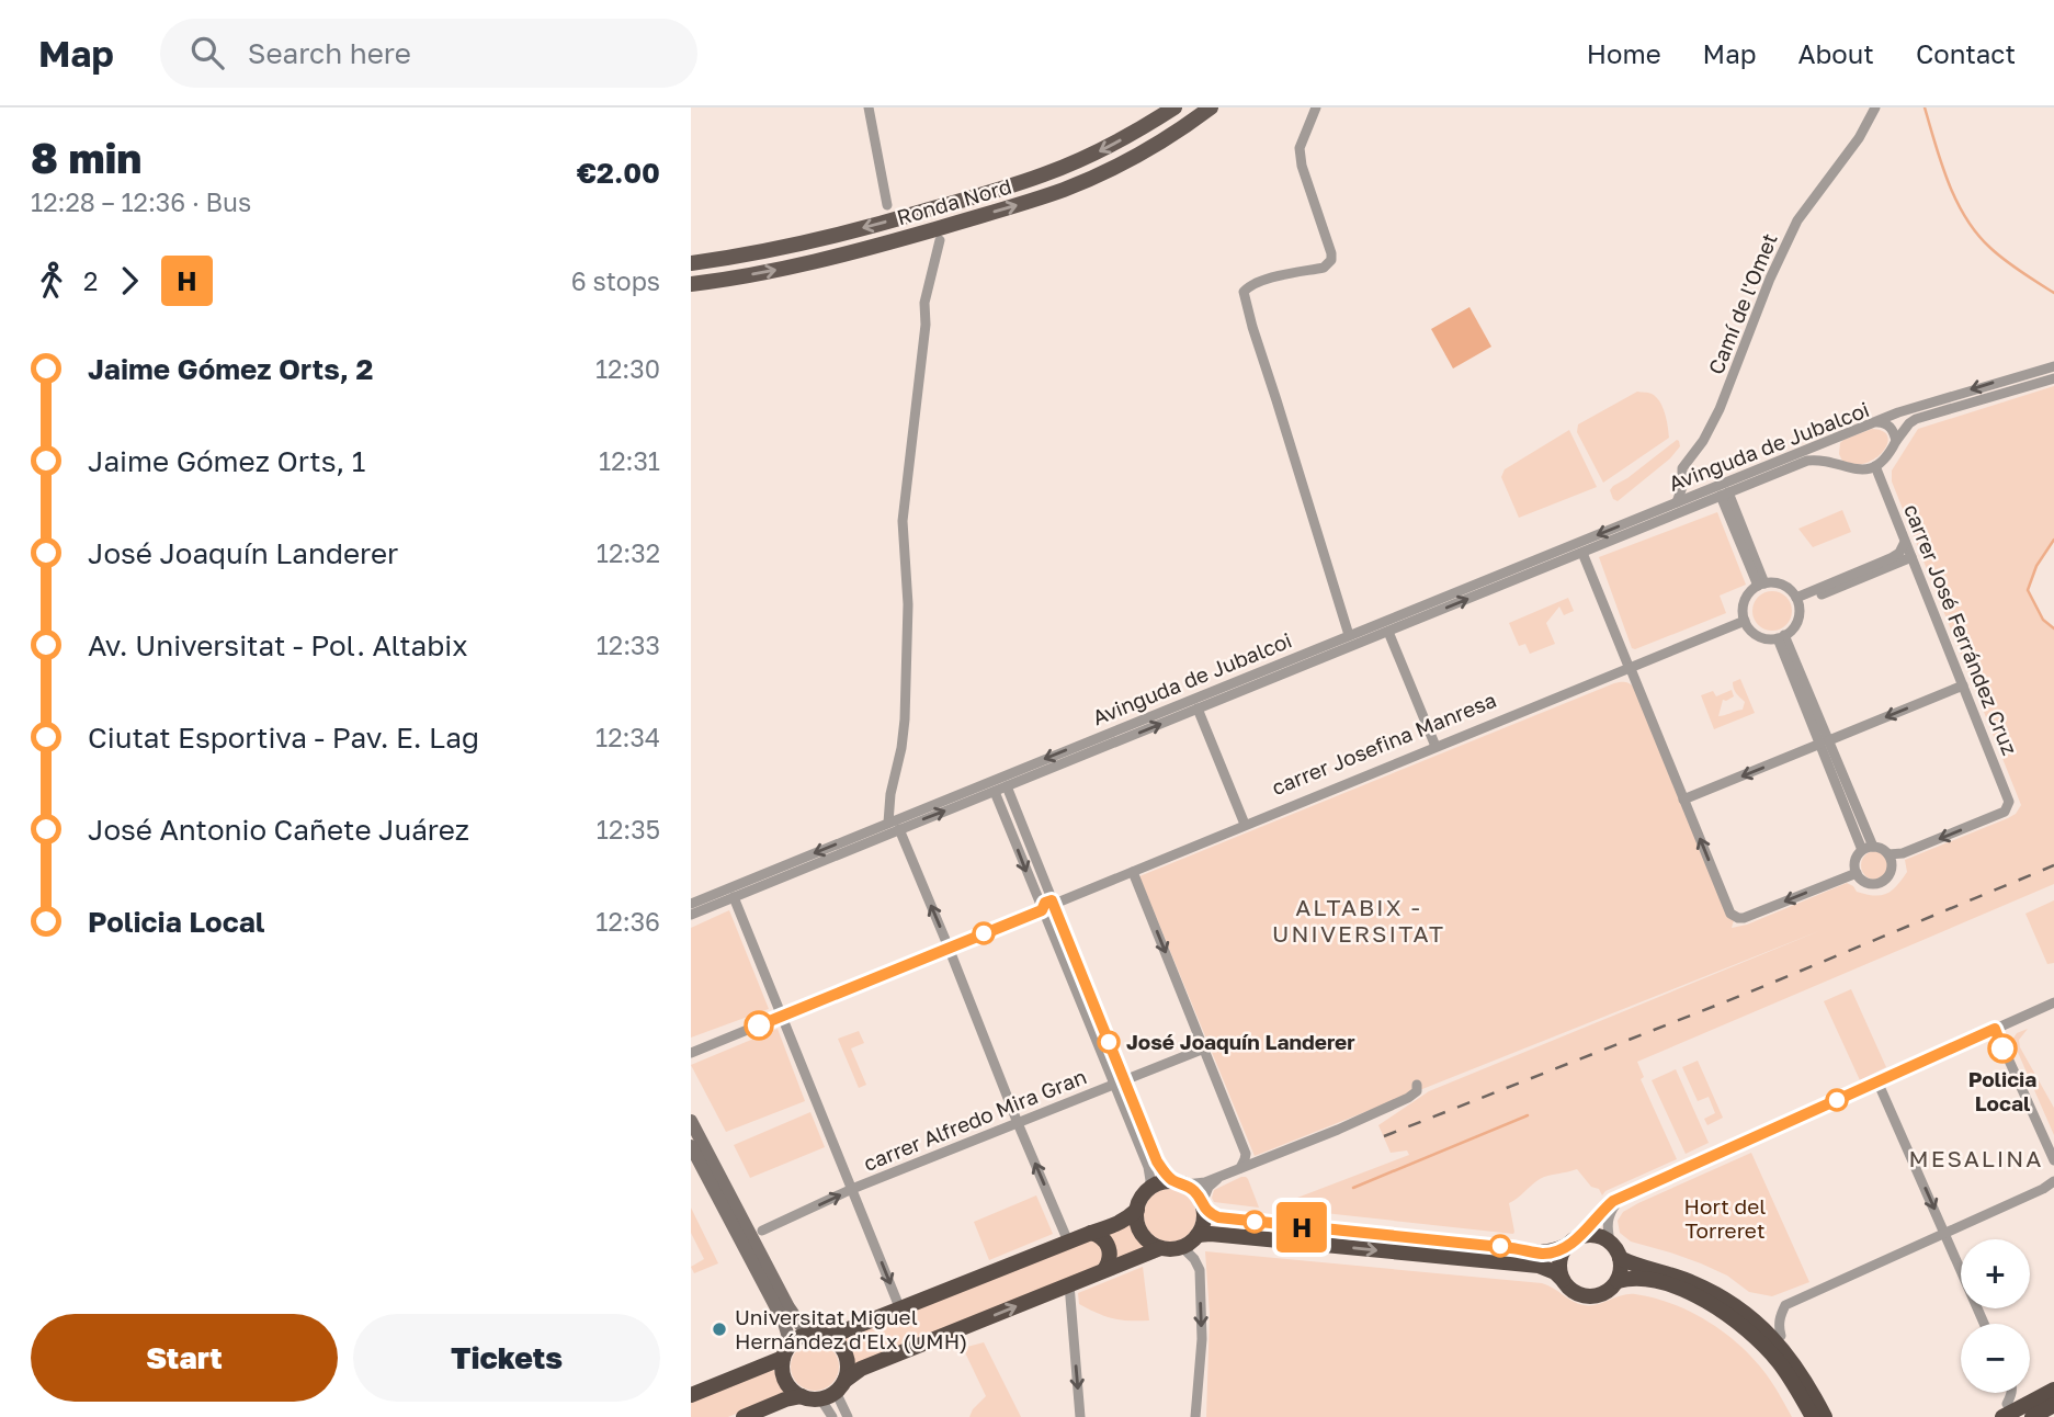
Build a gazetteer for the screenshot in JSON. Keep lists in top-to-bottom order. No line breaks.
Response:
{"streets":{"main road":["Ronda Nord"],"street":["Camí de l'Omet","Avinguda de Jubalcoi","carrer José Ferrández Cruz","carrer Josefina Manresa","carrer Alfredo Mira Gran"]},"crossings":[["Camí de l'Omet","Avinguda de Jubalcoi"],["Avinguda de Jubalcoi","carrer José Ferrández Cruz"]],"districts":["ALTABIX - UNIVERSITAT","MESALINA"],"parks":["Hort del Torreret"],"places":["José Joaquín Landerer","Policia Local","Universitat Miguel Hernández d'Elx (UMH)"],"lines":["bus line H"],"page":{"header":"Map","search":"Search here","nav":["Home","Map","About","Contact"],"heading":["8 min","12:28 – 12:36 · Bus","€2.00"],"on_map":"H","legs":["2","H","6 stops"],"list":[{"name":"Jaime Gómez Orts, 2","value":"12:30"},{"name":"Jaime Gómez Orts, 1","value":"12:31"},{"name":"José Joaquín Landerer","value":"12:32"},{"name":"Av. Universitat - Pol. Altabix","value":"12:33"},{"name":"Ciutat Esportiva - Pav. E. Lag","value":"12:34"},{"name":"José Antonio Cañete Juárez","value":"12:35"},{"name":"Policia Local","value":"12:36"}],"map_buttons":["+","−"],"buttons":["Start","Tickets"]}}
